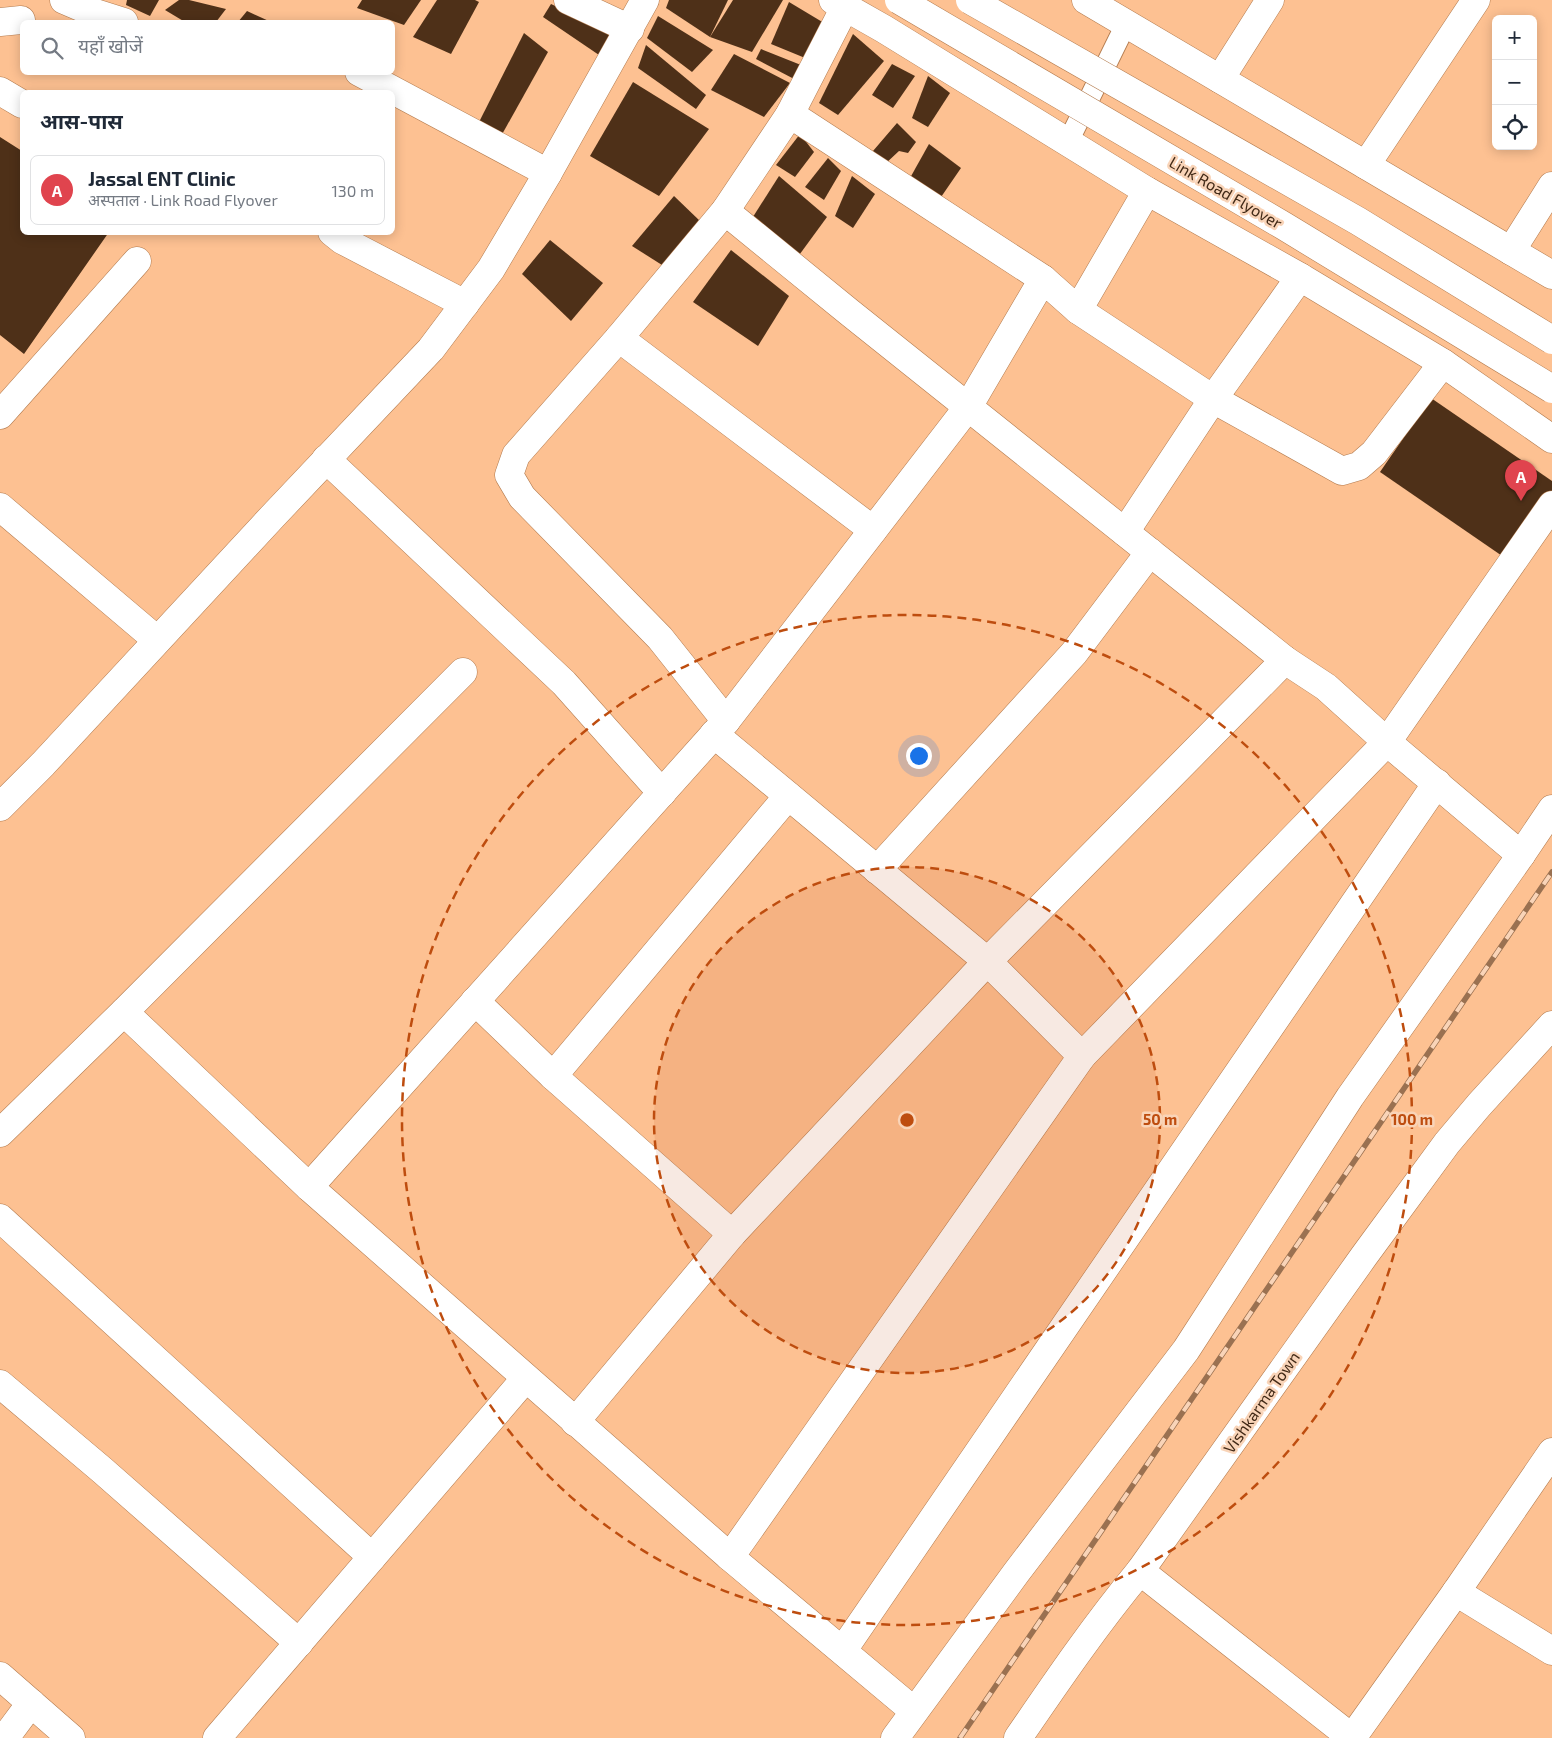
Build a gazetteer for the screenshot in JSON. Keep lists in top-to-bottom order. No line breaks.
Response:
{"streets":{"street":["Link Road Flyover","Vishkarma Town"]},"page":{"map_buttons":["+","−"],"search":"यहाँ खोजें","heading":"आस-पास","list":[{"mark":"A","name":"Jassal ENT Clinic","note":"अस्पताल · Link Road Flyover","value":"130 m"}],"pins":"A"},"rings":["50 m","100 m"]}
